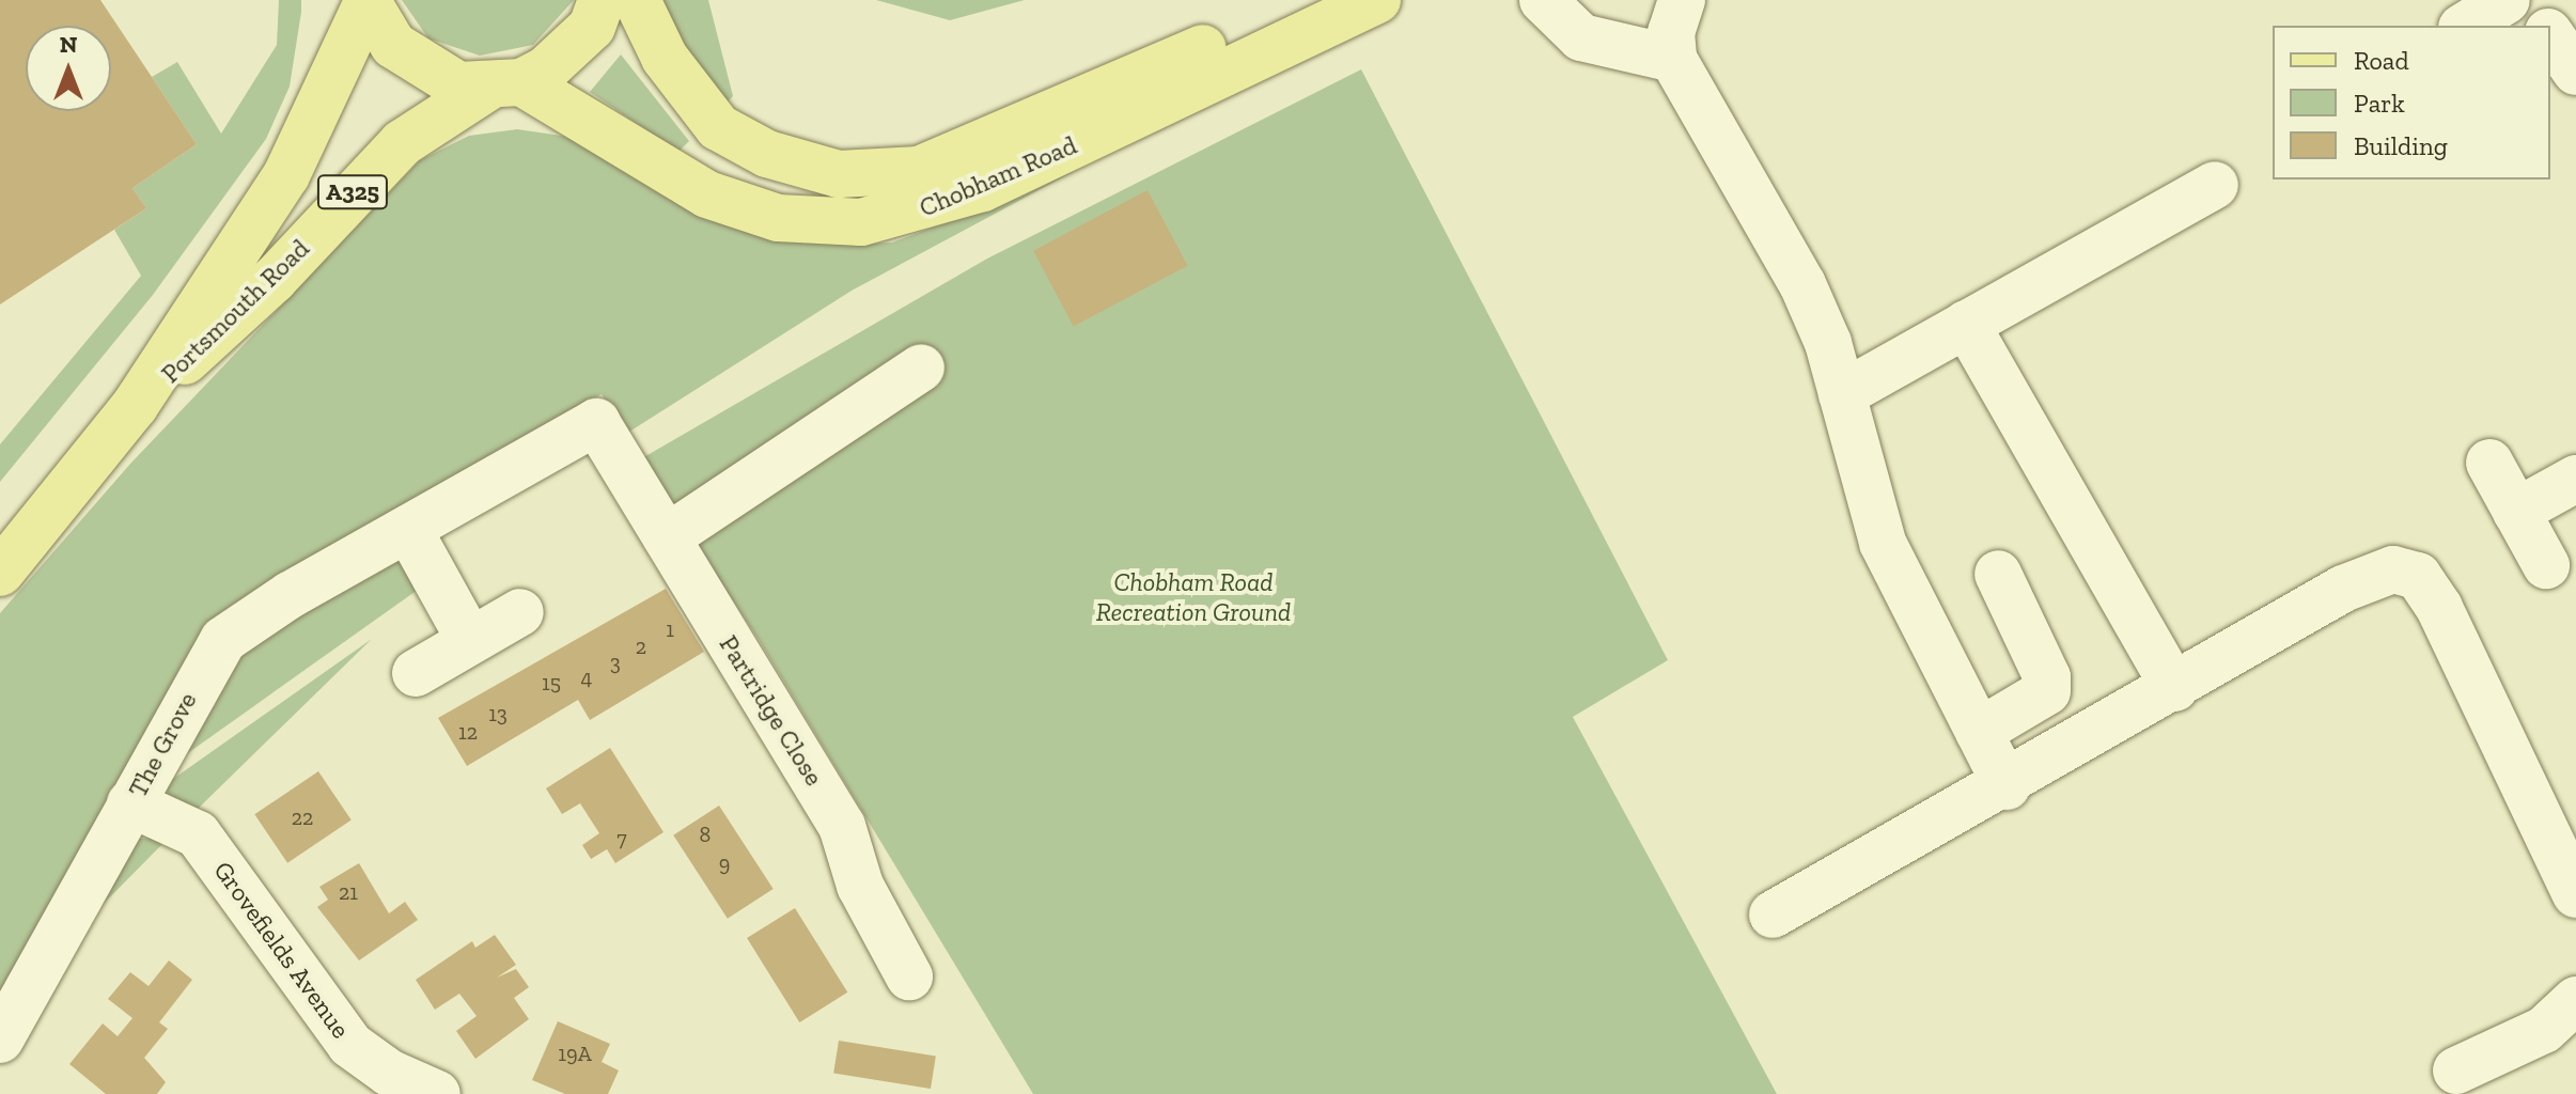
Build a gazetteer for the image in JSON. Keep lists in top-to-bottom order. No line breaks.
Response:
{"streets":{"main road":["Chobham Road","A325","Portsmouth Road"],"street":["Partridge Close","The Grove","Grovefields Avenue"]},"crossings":[["Chobham Road","Portsmouth Road"],["Partridge Close","The Grove"],["The Grove","Grovefields Avenue"]],"parks":["Chobham Road Recreation Ground"],"house_numbers":["1","2","3","4","15","13","12","22","8","7","9","21","19A"],"legend":["Road","Park","Building"],"north":"top"}
